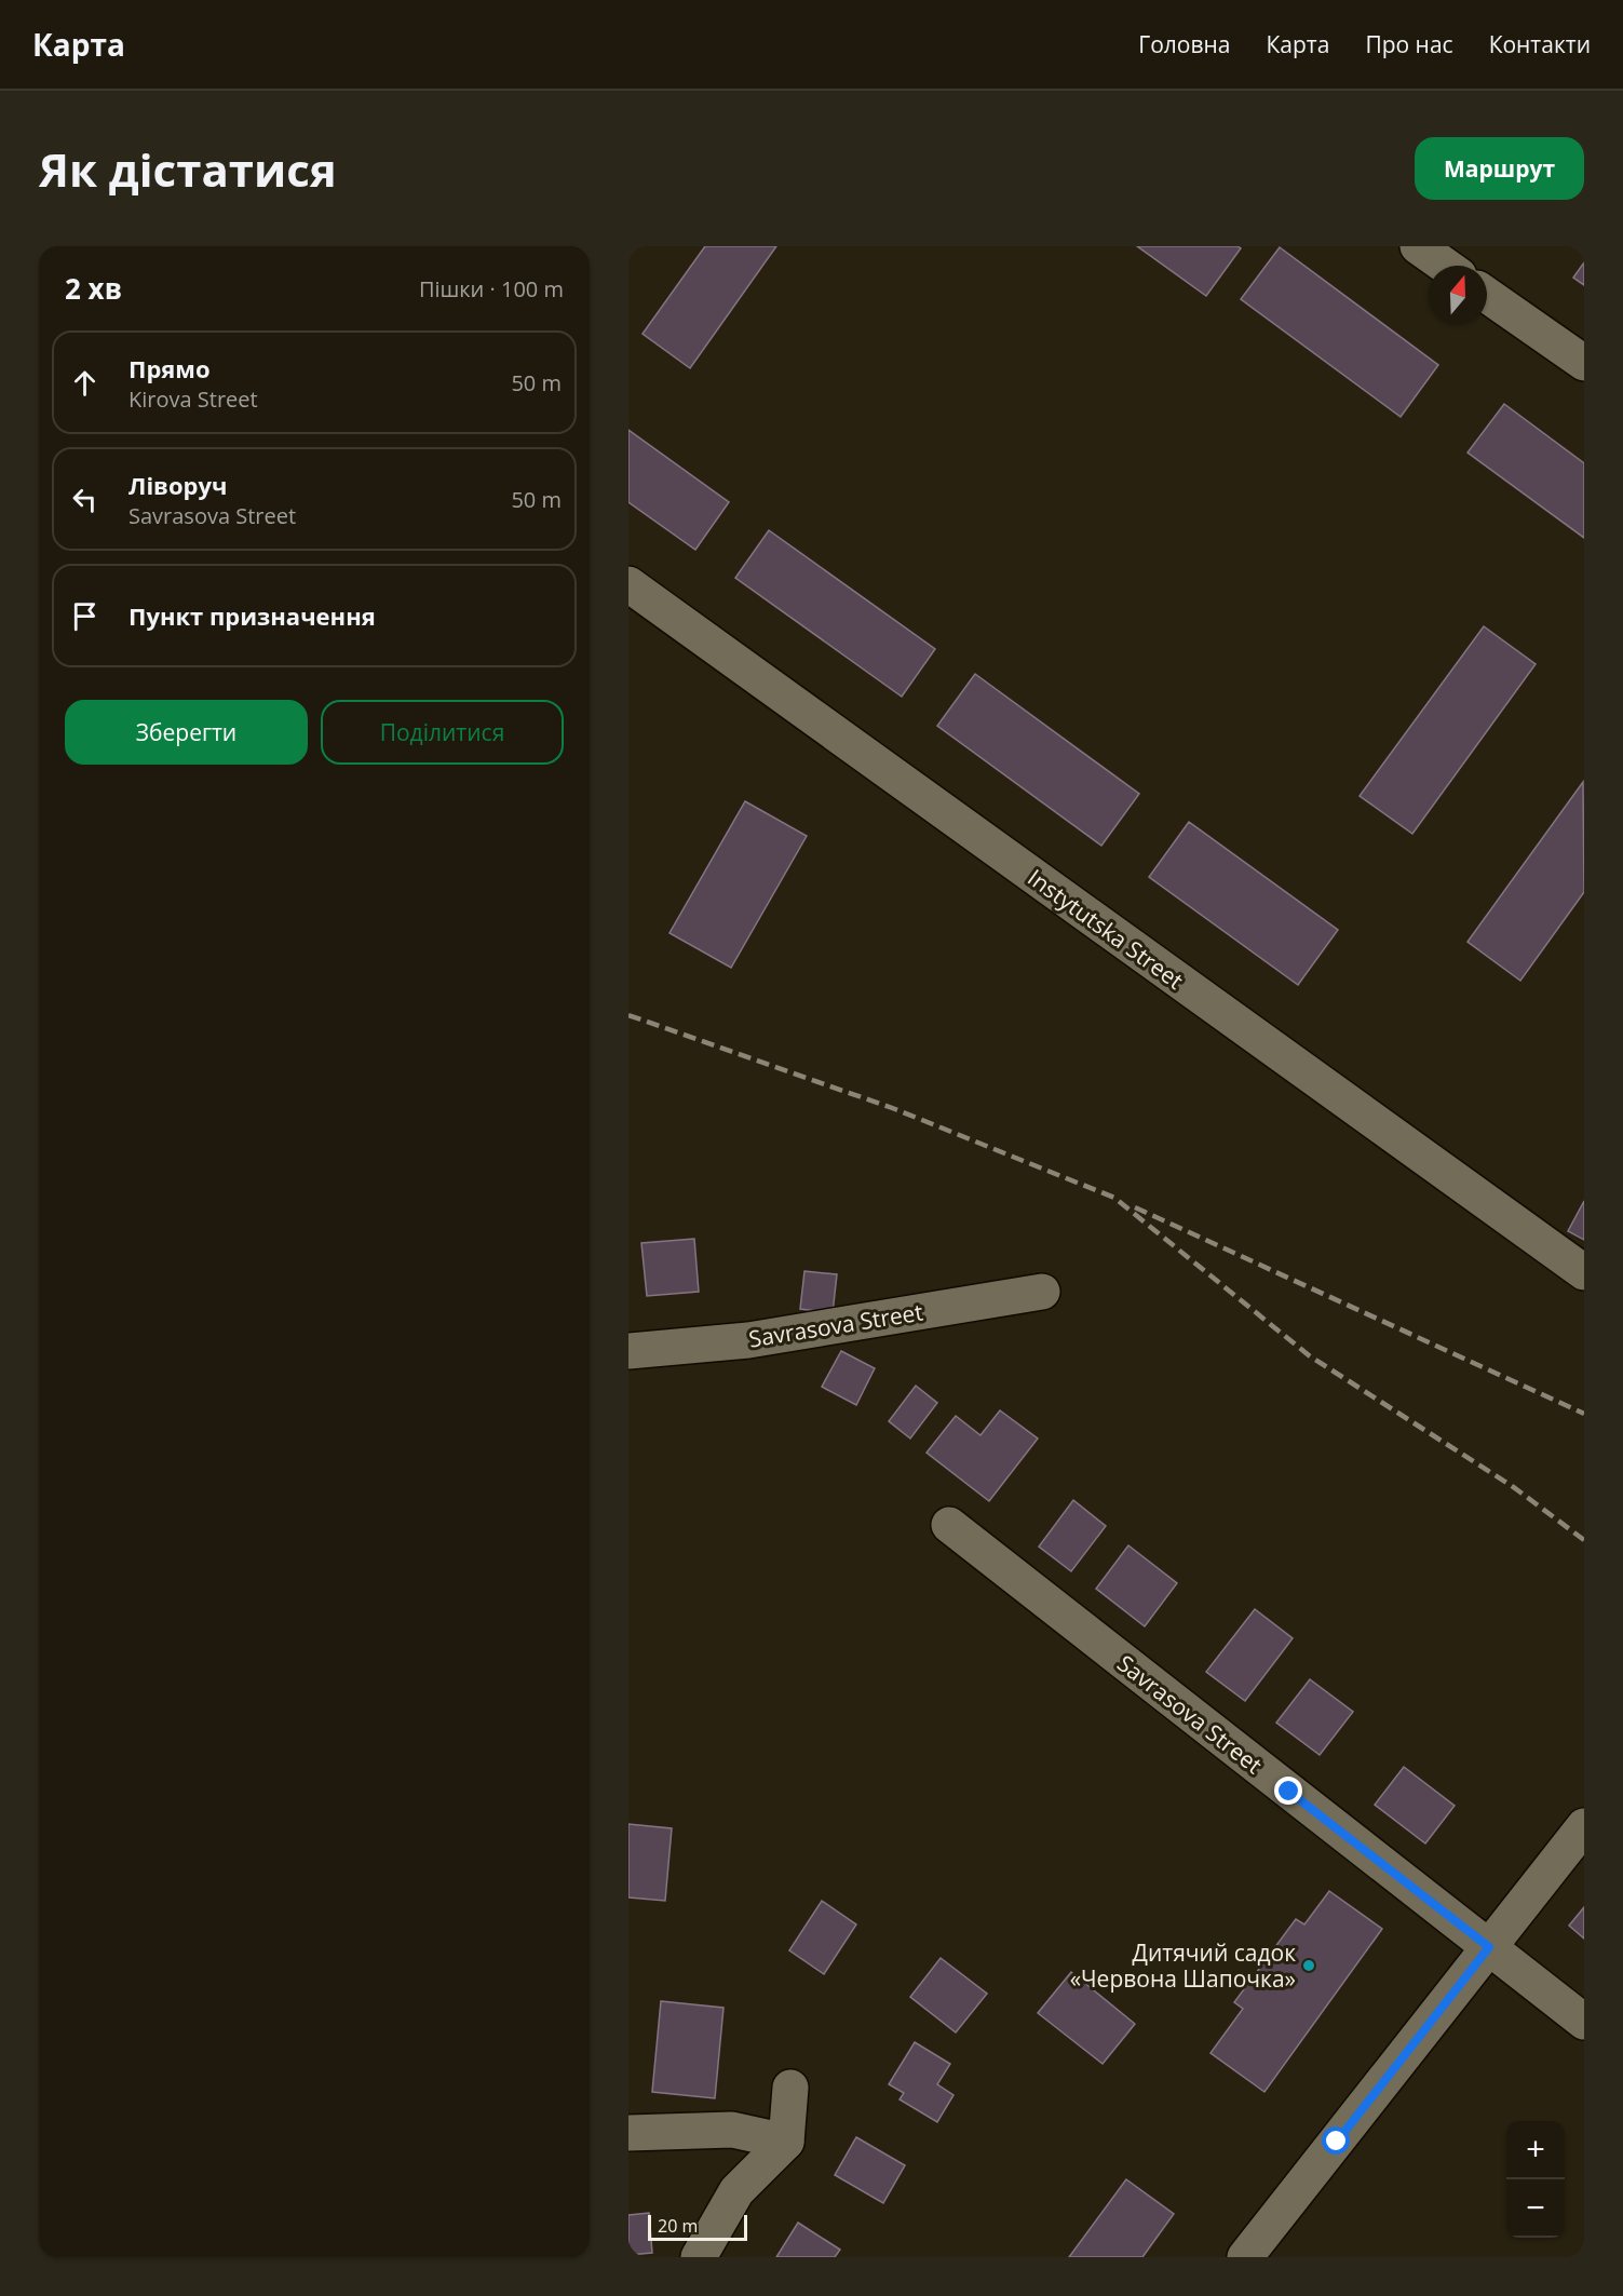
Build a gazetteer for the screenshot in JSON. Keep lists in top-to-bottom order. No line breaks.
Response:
{"streets":{"street":["Instytutska Street","Savrasova Street"]},"places":["Дитячий садок «Червона Шапочка»"],"scale_bar":"20 m","north":"top","page":{"header":"Карта","nav":["Головна","Карта","Про нас","Контакти"],"buttons":["Маршрут",["Зберегти","Поділитися"]],"title":"Як дістатися","heading":["2 хв","Пішки · 100 m"],"list":[["Прямо","Kirova Street","50 m"],["Ліворуч","Savrasova Street","50 m"],"Пункт призначення"],"map_buttons":["+","−"],"scale":"20 m"}}
